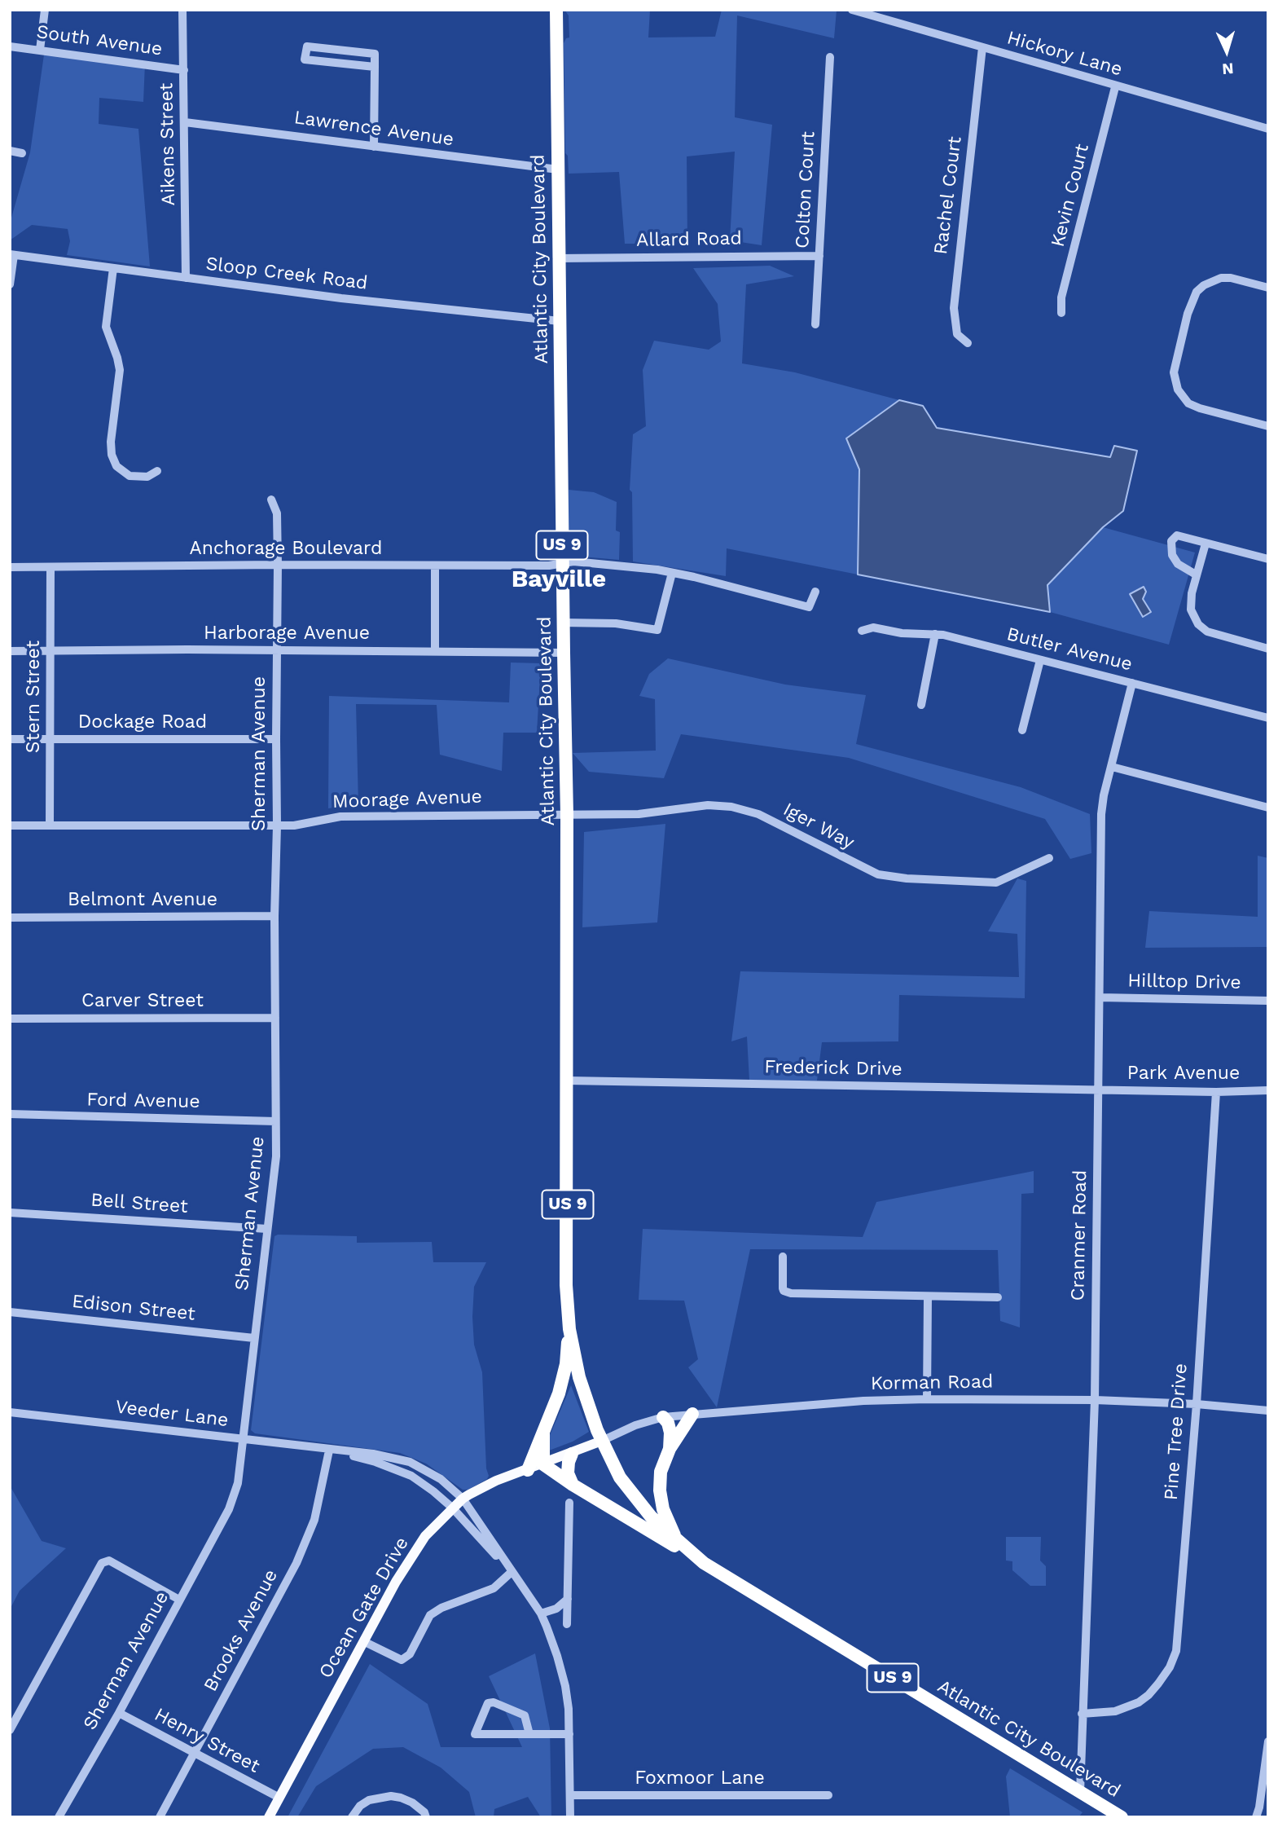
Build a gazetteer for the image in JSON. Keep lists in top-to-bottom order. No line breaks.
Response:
{"streets":{"highway":["Atlantic City Boulevard","US 9"],"main road":["Ocean Gate Drive"],"street":["South Avenue","Hickory Lane","Lawrence Avenue","Aikens Street","Colton Court","Rachel Court","Kevin Court","Allard Road","Sloop Creek Road","Anchorage Boulevard","Harborage Avenue","Butler Avenue","Stern Street","Dockage Road","Sherman Avenue","Moorage Avenue","Iger Way","Belmont Avenue","Hilltop Drive","Carver Street","Frederick Drive","Park Avenue","Ford Avenue","Bell Street","Cranmer Road","Edison Street","Korman Road","Veeder Lane","Pine Tree Drive","Brooks Avenue","Henry Street","Foxmoor Lane"]},"crossings":[["South Avenue","Aikens Street"],["Hickory Lane","Rachel Court"],["Hickory Lane","Kevin Court"],["Lawrence Avenue","Aikens Street"],["Lawrence Avenue","Atlantic City Boulevard"],["Aikens Street","Sloop Creek Road"],["Colton Court","Allard Road"],["Allard Road","Atlantic City Boulevard"],["Atlantic City Boulevard","Sloop Creek Road"],["Atlantic City Boulevard","US 9"],["Atlantic City Boulevard","Anchorage Boulevard"],["Atlantic City Boulevard","Harborage Avenue"],["Atlantic City Boulevard","Moorage Avenue"],["Atlantic City Boulevard","Iger Way"],["Atlantic City Boulevard","Frederick Drive"],["Atlantic City Boulevard","Cranmer Road"],["Atlantic City Boulevard","Korman Road"],["Atlantic City Boulevard","Ocean Gate Drive"],["US 9","Korman Road"],["US 9","Ocean Gate Drive"],["Anchorage Boulevard","Stern Street"],["Anchorage Boulevard","Sherman Avenue"],["Harborage Avenue","Stern Street"],["Harborage Avenue","Sherman Avenue"],["Butler Avenue","Cranmer Road"],["Stern Street","Dockage Road"],["Stern Street","Moorage Avenue"],["Dockage Road","Sherman Avenue"],["Sherman Avenue","Moorage Avenue"],["Sherman Avenue","Belmont Avenue"],["Sherman Avenue","Carver Street"],["Sherman Avenue","Ford Avenue"],["Sherman Avenue","Bell Street"],["Sherman Avenue","Edison Street"],["Sherman Avenue","Veeder Lane"],["Sherman Avenue","Henry Street"],["Moorage Avenue","Iger Way"],["Hilltop Drive","Cranmer Road"],["Frederick Drive","Park Avenue"],["Frederick Drive","Cranmer Road"],["Park Avenue","Cranmer Road"],["Park Avenue","Pine Tree Drive"],["Cranmer Road","Korman Road"],["Cranmer Road","Pine Tree Drive"],["Korman Road","Pine Tree Drive"],["Korman Road","Ocean Gate Drive"],["Veeder Lane","Ocean Gate Drive"],["Veeder Lane","Brooks Avenue"],["Ocean Gate Drive","Henry Street"],["Brooks Avenue","Henry Street"]],"districts":["Bayville"],"north":"bottom"}
